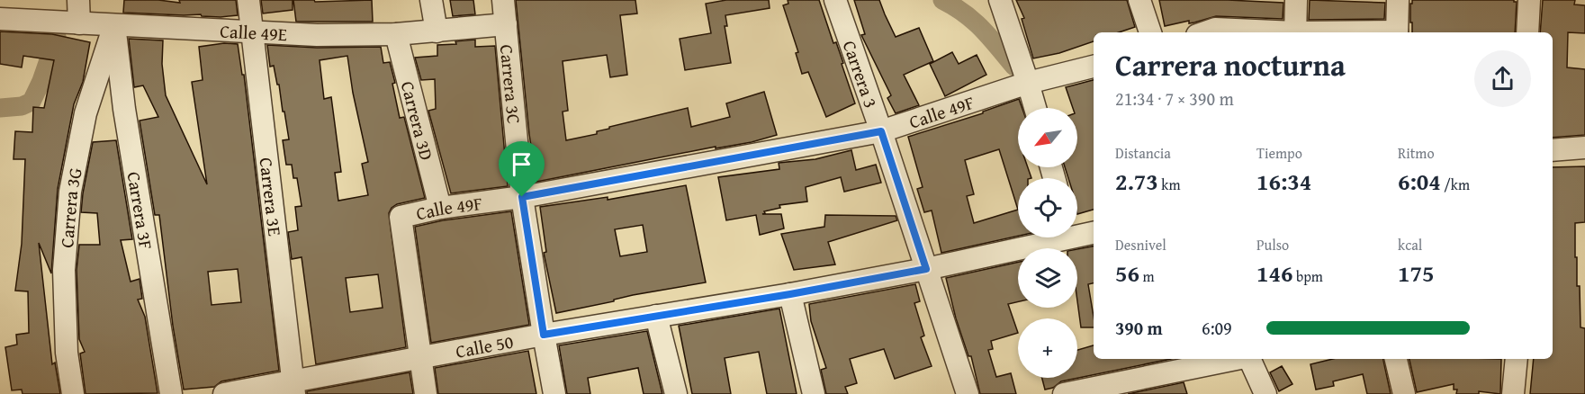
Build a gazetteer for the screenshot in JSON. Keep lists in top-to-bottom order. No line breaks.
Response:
{"streets":{"street":["Calle 49E","Carrera 3","Carrera 3C","Calle 49F","Carrera 3D","Carrera 3E","Carrera 3G","Carrera 3F","Calle 50"]},"crossings":[["Calle 49E","Carrera 3C"],["Calle 49E","Carrera 3D"],["Calle 49E","Carrera 3E"],["Calle 49E","Carrera 3G"],["Calle 49E","Carrera 3F"],["Carrera 3","Calle 49F"],["Carrera 3","Calle 50"],["Carrera 3C","Calle 49F"],["Carrera 3C","Calle 50"],["Calle 49F","Carrera 3D"],["Calle 49F","Calle 50"],["Carrera 3E","Calle 50"],["Carrera 3G","Carrera 3F"]],"north":"bottom left","page":{"heading":["Carrera nocturna","21:34 · 7 × 390 m"],"map_buttons":"+","stats":[["Distancia","2.73 km"],["Tiempo","16:34"],["Ritmo","6:04 /km"],["Desnivel","56 m"],["Pulso","146 bpm"],["kcal","175"]],"list":[{"name":"390 m","note":"6:09"}]}}
